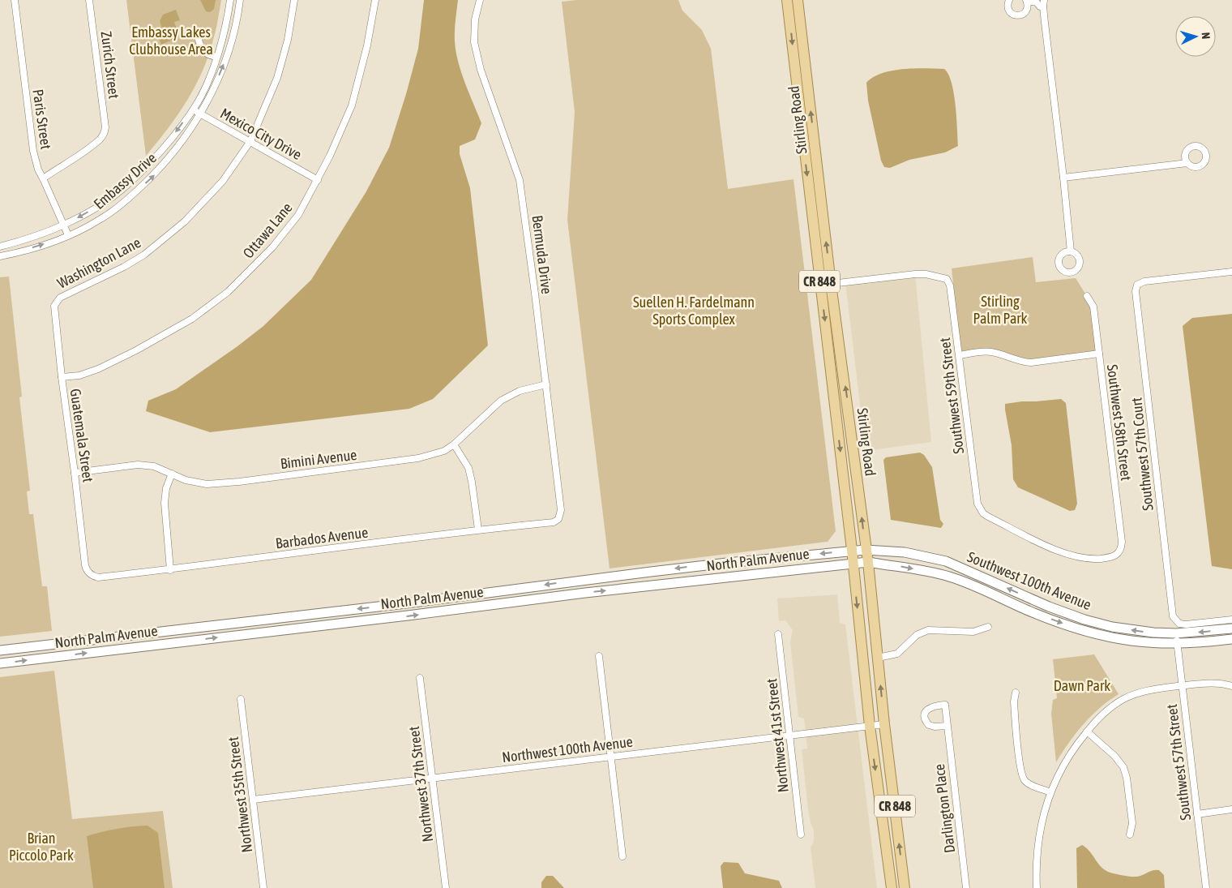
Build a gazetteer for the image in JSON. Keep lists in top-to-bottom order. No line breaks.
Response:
{"streets":{"main road":["Stirling Road","CR 848","North Palm Avenue","Southwest 100th Avenue"],"street":["Zurich Street","Paris Street","Mexico City Drive","Embassy Drive","Ottawa Lane","Bermuda Drive","Washington Lane","Southwest 59th Street","Southwest 58th Street","Guatemala Street","Southwest 57th Court","Bimini Avenue","Barbados Avenue","Northwest 41st Street","Northwest 100th Avenue","Southwest 57th Street","Northwest 37th Street","Northwest 35th Street","Darlington Place"]},"crossings":[["Zurich Street","Paris Street"],["Paris Street","Embassy Drive"],["Stirling Road","Southwest 59th Street"],["Stirling Road","North Palm Avenue"],["Stirling Road","Southwest 100th Avenue"],["Stirling Road","Northwest 100th Avenue"],["Mexico City Drive","Embassy Drive"],["Mexico City Drive","Ottawa Lane"],["Mexico City Drive","Washington Lane"],["Ottawa Lane","Guatemala Street"],["Bermuda Drive","Bimini Avenue"],["Bermuda Drive","Barbados Avenue"],["Washington Lane","Guatemala Street"],["Southwest 59th Street","Southwest 58th Street"],["Guatemala Street","Bimini Avenue"],["Guatemala Street","Barbados Avenue"],["North Palm Avenue","Southwest 100th Avenue"],["Southwest 100th Avenue","Southwest 57th Street"],["Northwest 41st Street","Northwest 100th Avenue"],["Northwest 100th Avenue","Northwest 37th Street"],["Northwest 100th Avenue","Northwest 35th Street"]],"parks":["Embassy Lakes Clubhouse Area","Stirling Palm Park","Suellen H. Fardelmann Sports Complex","Dawn Park","Brian Piccolo Park"],"north":"right"}
